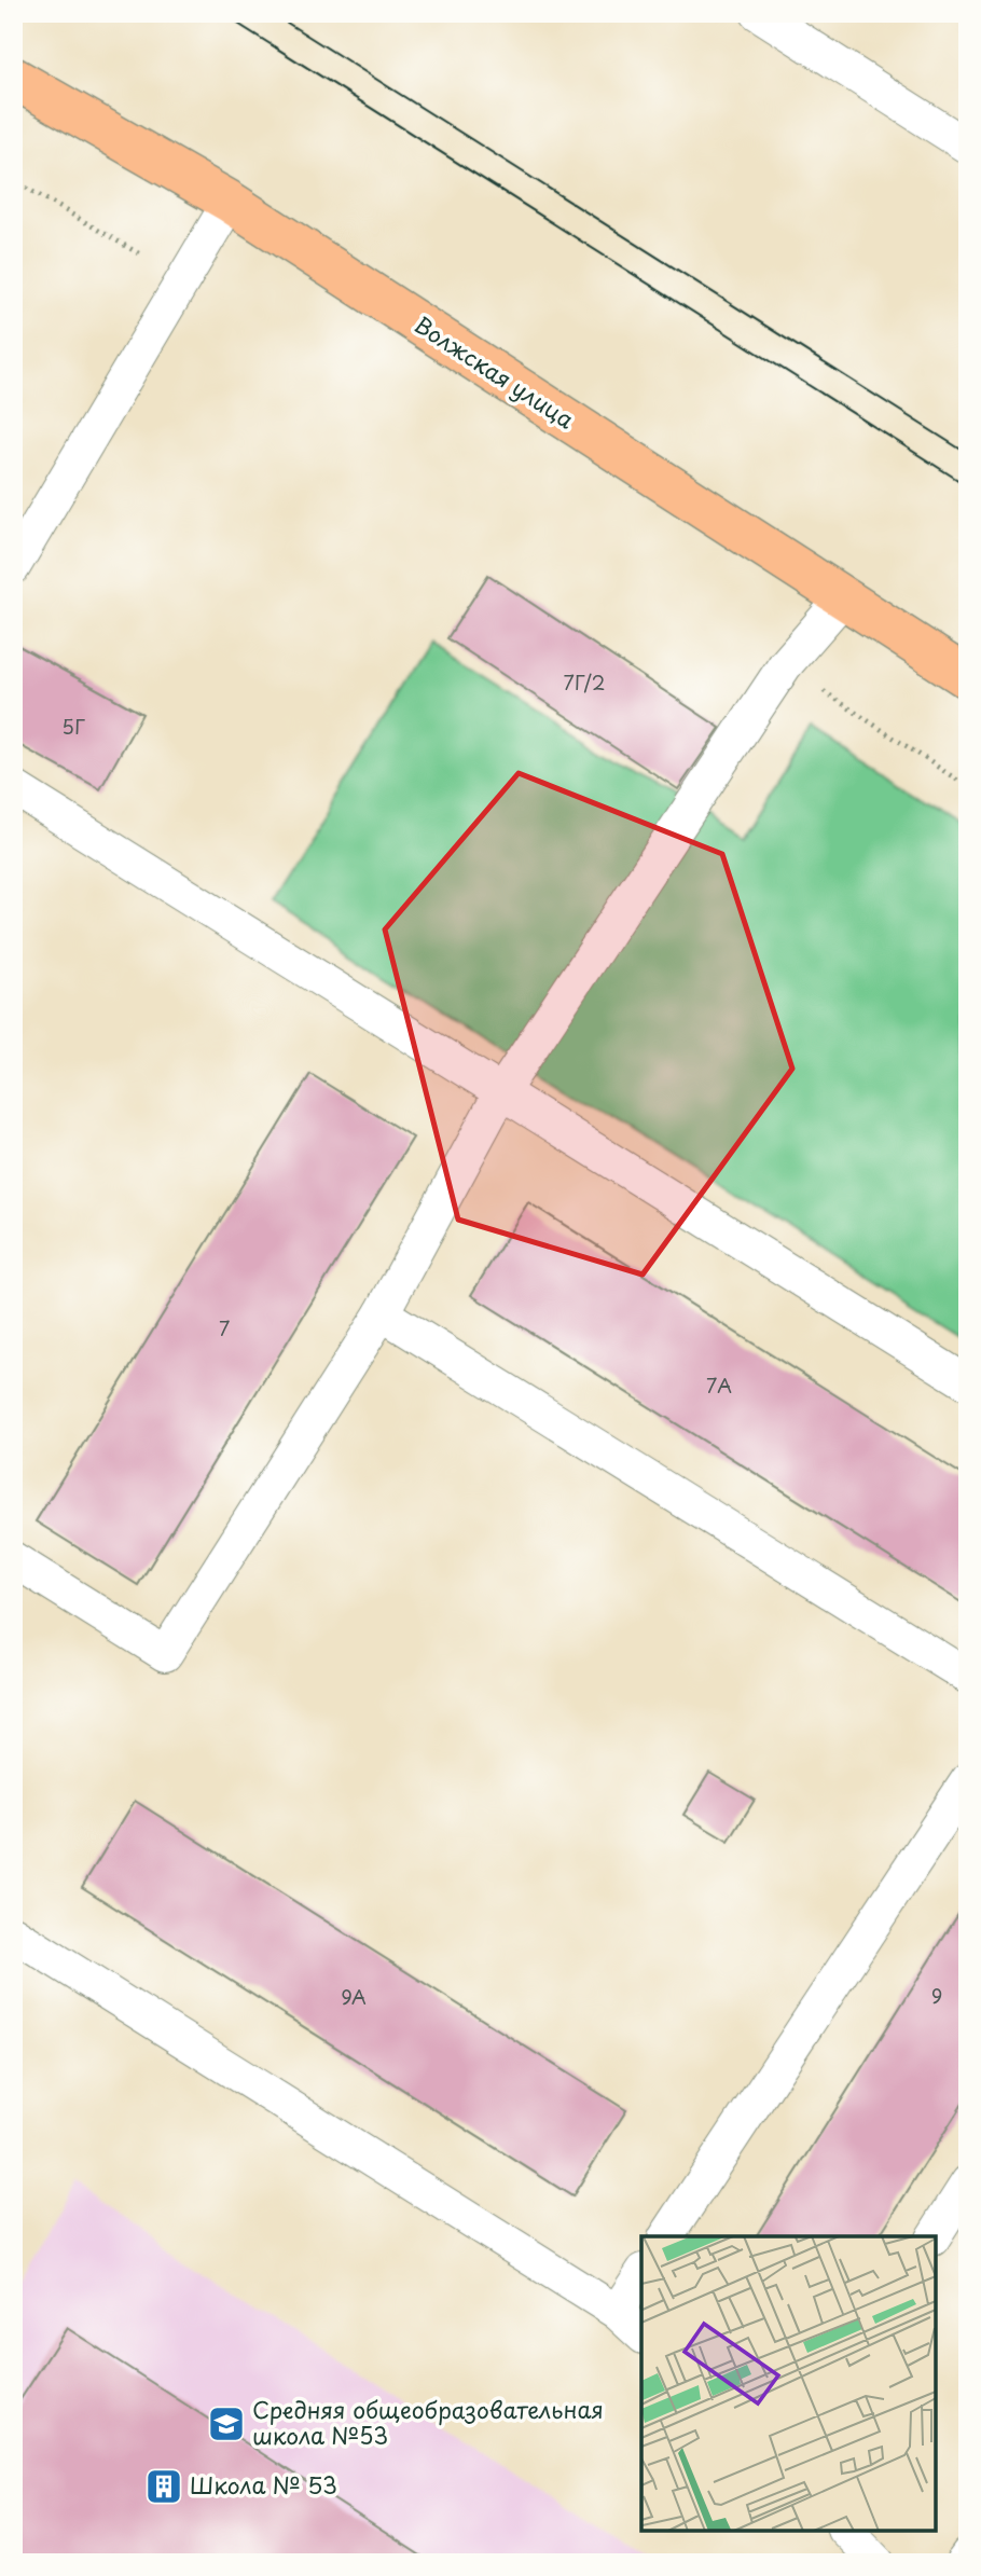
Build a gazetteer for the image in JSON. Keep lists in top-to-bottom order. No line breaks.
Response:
{"streets":{"main road":["Волжская улица"]},"places":{"school or university":["Средняя общеобразовательная школа №53"],"building":["Школа № 53"]},"house_numbers":["7Г/2","5Г","7","7А","9","9А"]}
